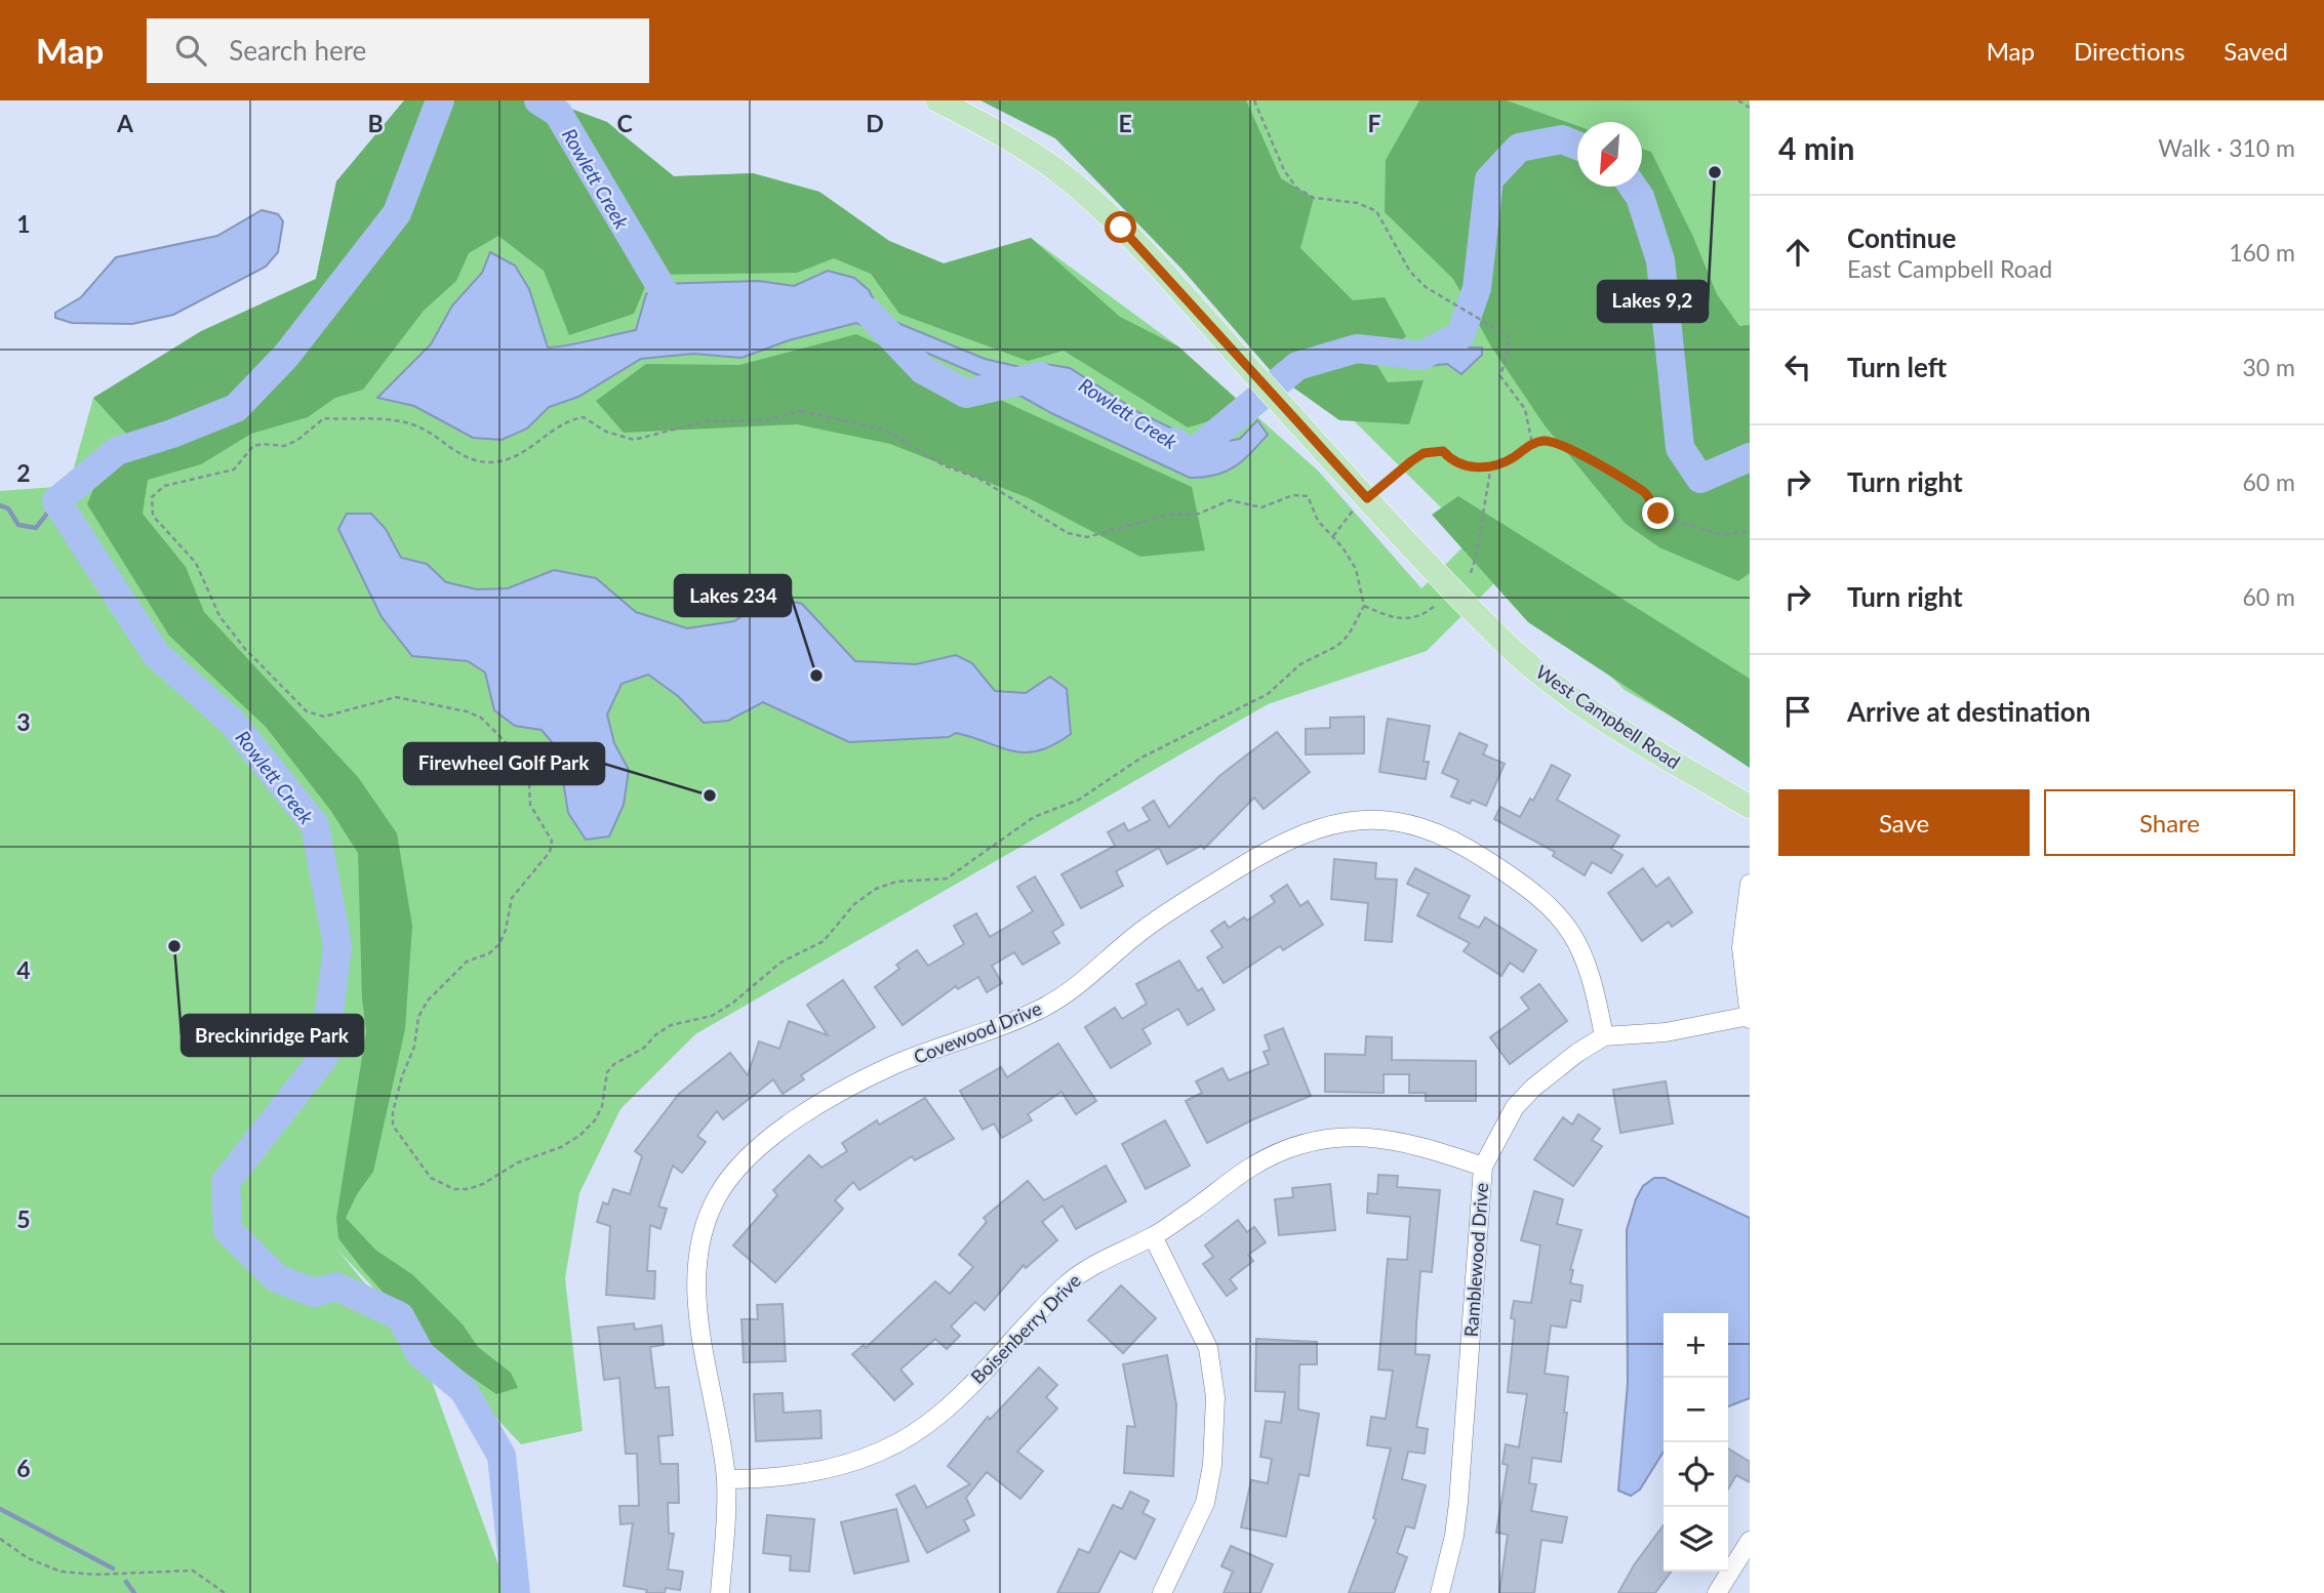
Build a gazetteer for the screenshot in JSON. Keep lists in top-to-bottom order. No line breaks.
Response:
{"streets":{"main road":["West Campbell Road"],"street":["Covewood Drive","Ramblewood Drive","Boisenberry Drive"]},"crossings":[["Covewood Drive","Ramblewood Drive"],["Covewood Drive","Boisenberry Drive"],["Ramblewood Drive","Boisenberry Drive"]],"water":["Rowlett Creek"],"places":["Lakes 9,2","Lakes 234","Firewheel Golf Park","Breckinridge Park"],"north":"bottom left","page":{"header":"Map","search":"Search here","nav":["Map","Directions","Saved"],"heading":["4 min","Walk · 310 m"],"list":[["Continue","East Campbell Road","160 m"],["Turn left","30 m"],["Turn right","60 m"],["Turn right","60 m"],"Arrive at destination"],"buttons":["Save","Share"],"map_buttons":["+","−"]},"grid":{"columns":["A","B","C","D","E","F"],"rows":["1","2","3","4","5","6"]}}
